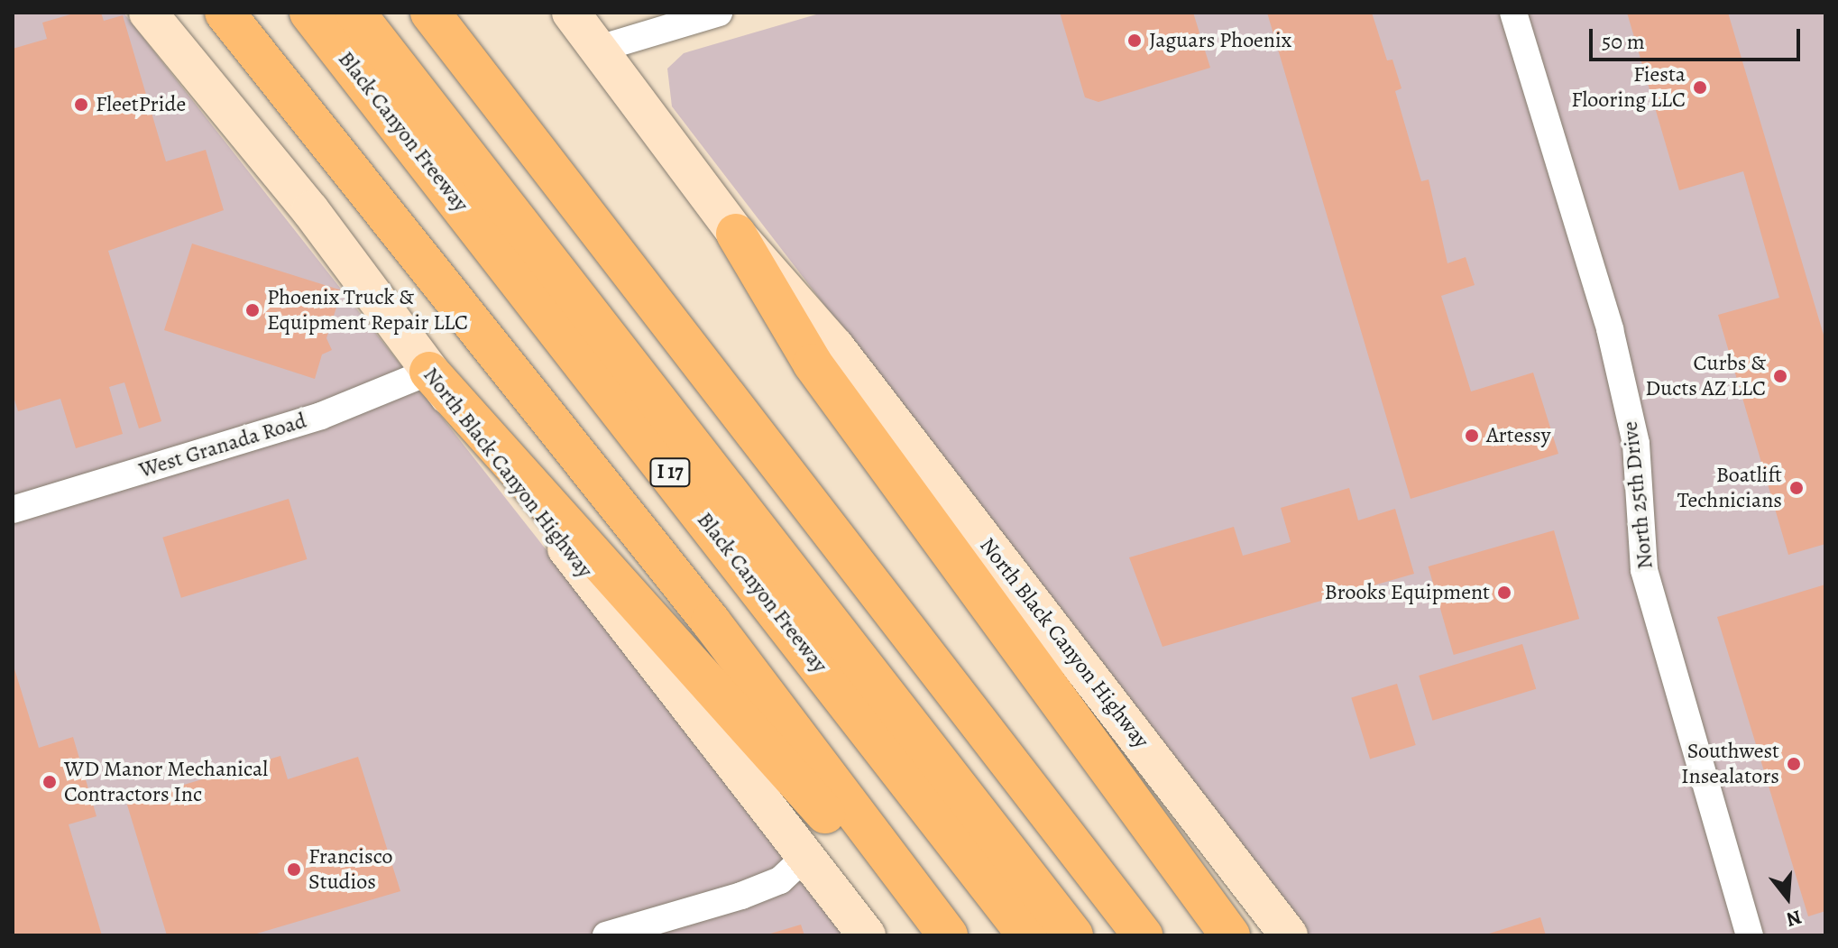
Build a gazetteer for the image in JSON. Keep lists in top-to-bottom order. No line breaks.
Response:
{"streets":{"highway":["Black Canyon Freeway","I 17"],"main road":["North Black Canyon Highway"],"street":["West Granada Road","North 25th Drive"]},"crossings":[["West Granada Road","North Black Canyon Highway"]],"places":["Jaguars Phoenix","Fiesta Flooring LLC","FleetPride","Phoenix Truck & Equipment Repair LLC","Curbs & Ducts AZ LLC","Artessy","Boatlift Technicians","Brooks Equipment","Southwest Insealators","WD Manor Mechanical Contractors Inc","Francisco Studios"],"scale_bar":"50 m","north":"bottom"}
